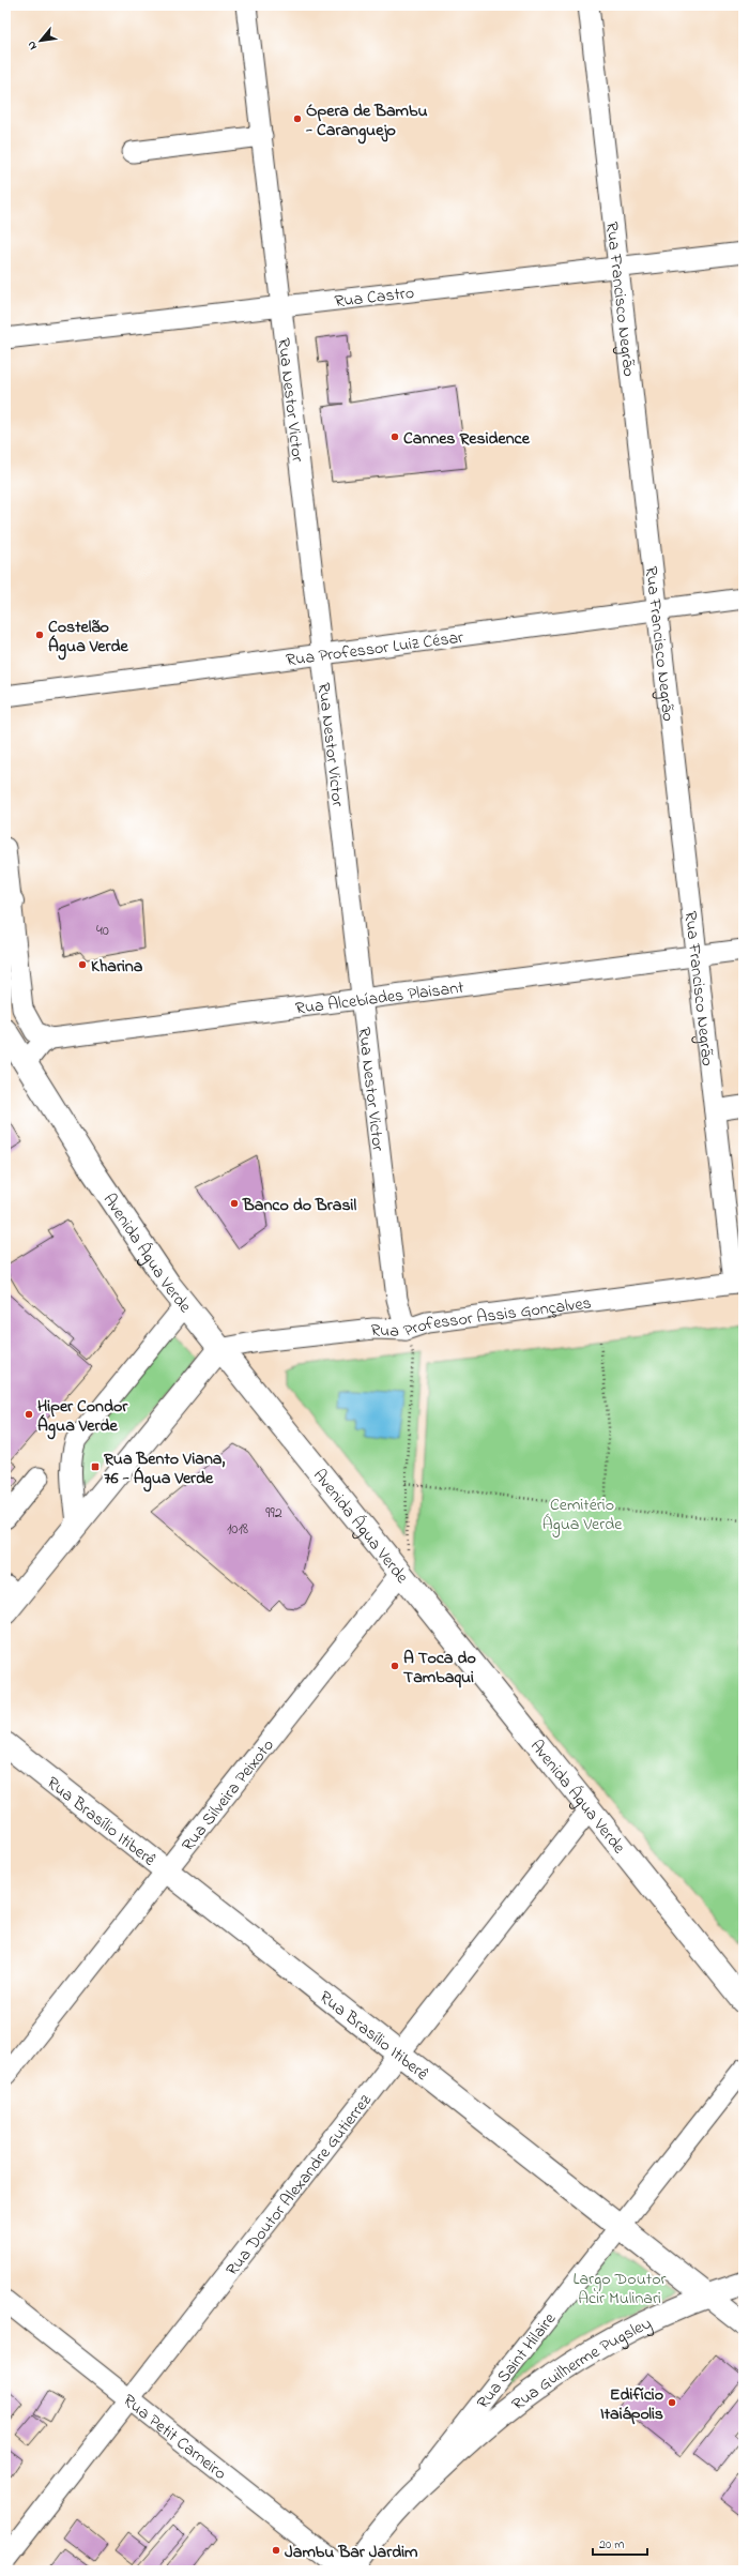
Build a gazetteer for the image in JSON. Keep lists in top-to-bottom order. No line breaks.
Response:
{"streets":{"main road":["Avenida Água Verde","Rua Brasílio Itiberê","Rua Saint Hilaire","Rua Guilherme Pugsley"],"street":["Rua Castro","Rua Francisco Negrão","Rua Nestor Victor","Rua Professor Luiz César","Rua Alcebíades Plaisant","Rua Professor Assis Gonçalves","Rua Silveira Peixoto","Rua Doutor Alexandre Gutierrez","Rua Petit Carneiro"]},"crossings":[["Rua Castro","Rua Francisco Negrão"],["Rua Castro","Rua Nestor Victor"],["Rua Francisco Negrão","Rua Professor Luiz César"],["Rua Francisco Negrão","Rua Alcebíades Plaisant"],["Rua Francisco Negrão","Rua Professor Assis Gonçalves"],["Rua Nestor Victor","Rua Professor Luiz César"],["Rua Nestor Victor","Rua Alcebíades Plaisant"],["Rua Nestor Victor","Rua Professor Assis Gonçalves"],["Avenida Água Verde","Rua Professor Assis Gonçalves"],["Avenida Água Verde","Rua Silveira Peixoto"],["Avenida Água Verde","Rua Doutor Alexandre Gutierrez"],["Rua Silveira Peixoto","Rua Brasílio Itiberê"],["Rua Brasílio Itiberê","Rua Doutor Alexandre Gutierrez"],["Rua Brasílio Itiberê","Rua Saint Hilaire"],["Rua Brasílio Itiberê","Rua Guilherme Pugsley"],["Rua Doutor Alexandre Gutierrez","Rua Petit Carneiro"],["Rua Saint Hilaire","Rua Guilherme Pugsley"]],"parks":["Cemitério Água Verde","Largo Doutor Acir Mulinari"],"places":{"other":["Ópera de Bambu - Caranguejo","Cannes Residence","Costelão Água Verde","Kharina","Banco do Brasil","Hiper Condor Água Verde","A Toca do Tambaqui","Edifício Itaiápolis","Jambu Bar Jardim"],"transit":["Rua Bento Viana, 76 - Água Verde"]},"house_numbers":["40","992","1018"],"scale_bar":"20 m","north":"bottom left"}
